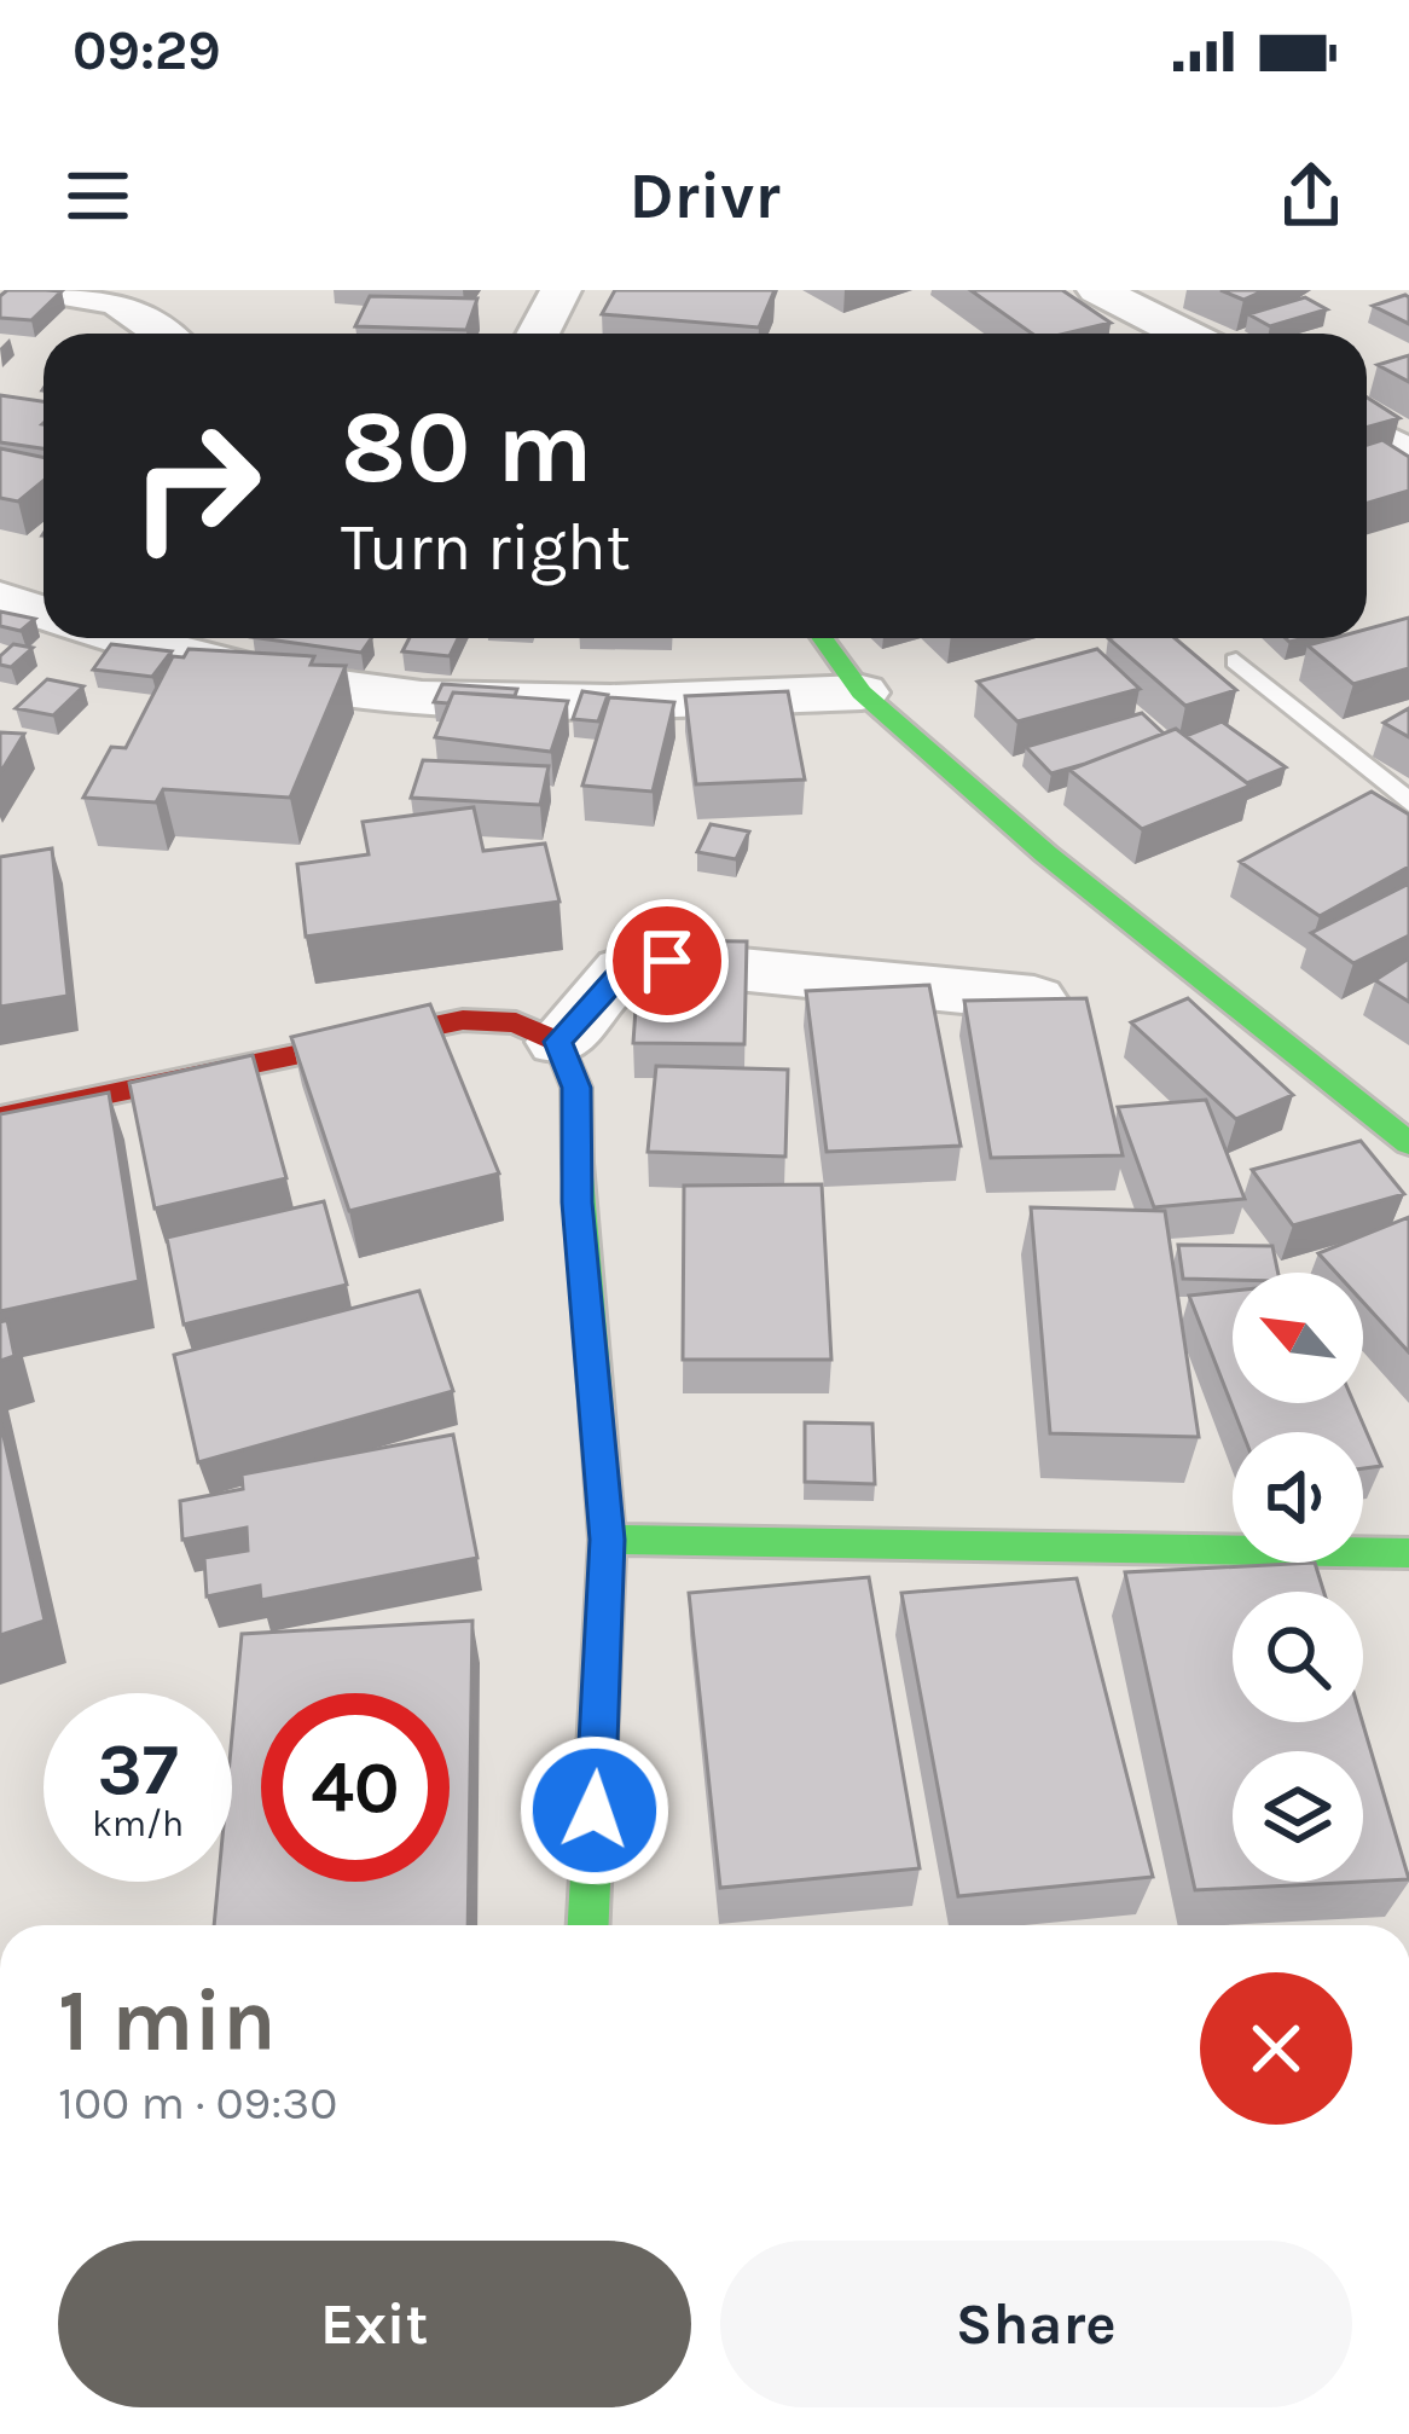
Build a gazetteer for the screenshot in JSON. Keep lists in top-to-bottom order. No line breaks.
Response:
{"north":"top left","page":{"status":"09:29","header":"Drivr","turn":["80 m","Turn right"],"speed":"37 km/h","limit":"40","heading":["1 min","100 m · 09:30"],"buttons":["Exit","Share"]}}
